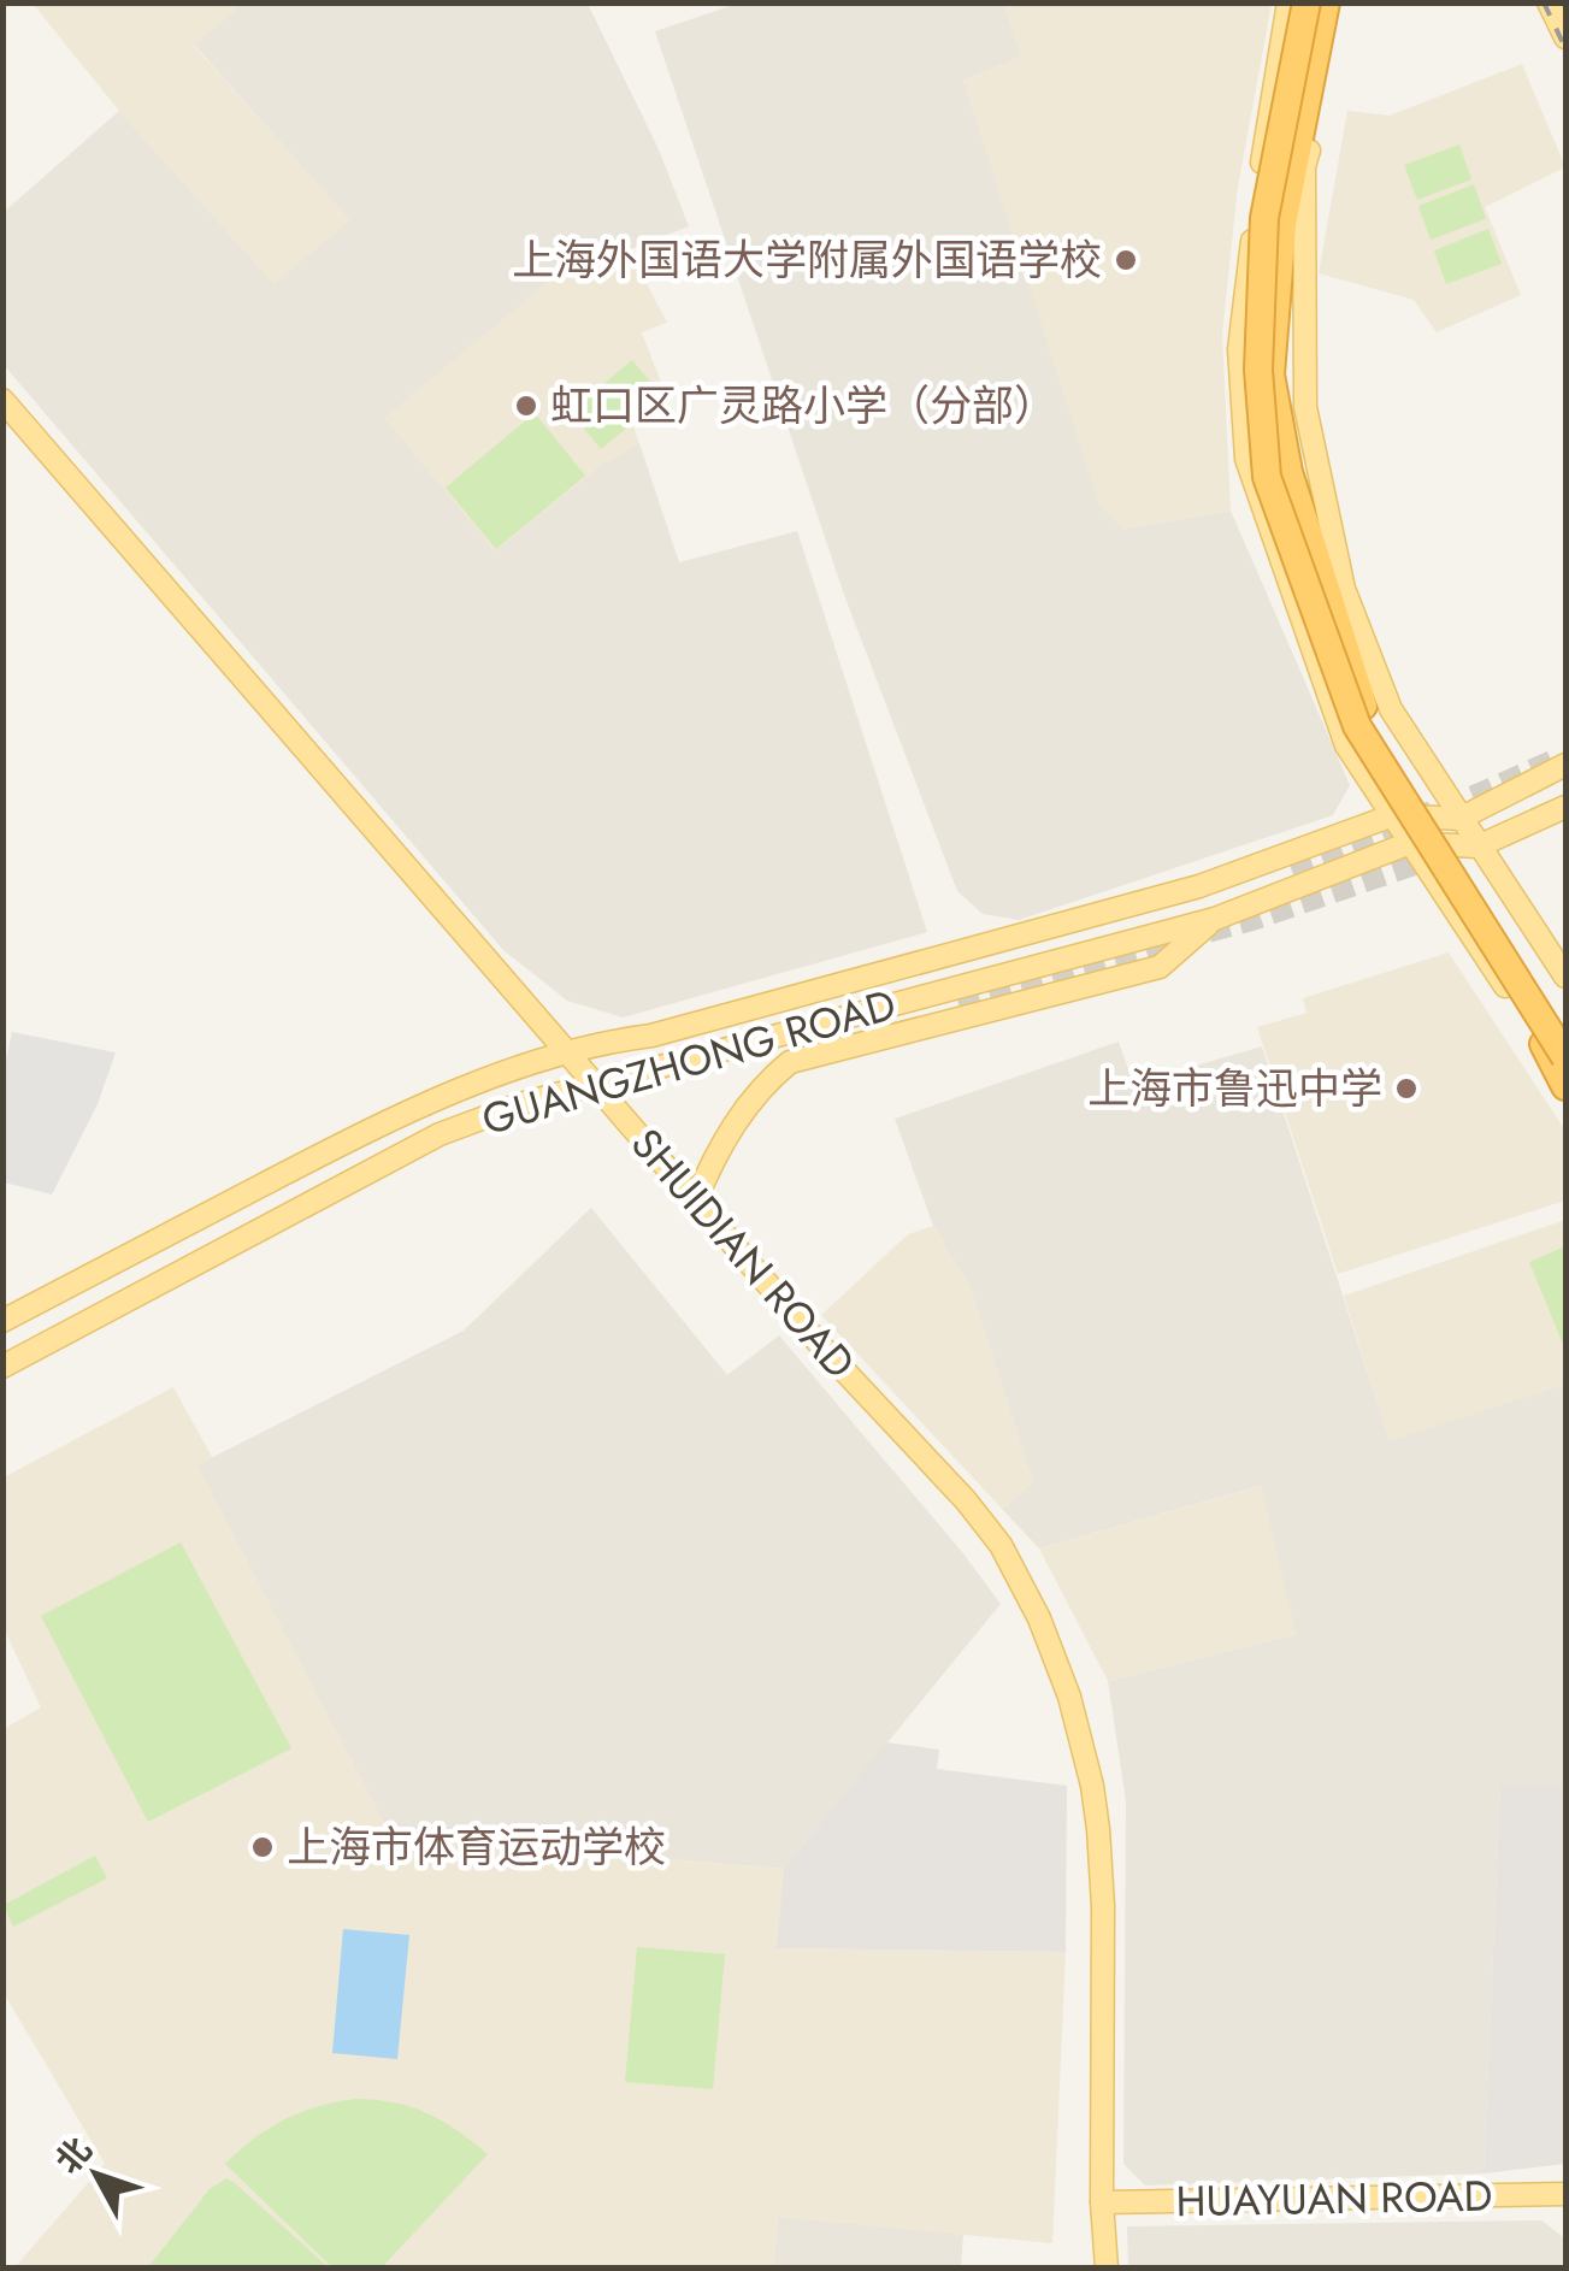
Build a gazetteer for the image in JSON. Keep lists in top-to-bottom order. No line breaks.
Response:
{"streets":{"main road":["GUANGZHONG ROAD","SHUIDIAN ROAD","HUAYUAN ROAD"]},"crossings":[["GUANGZHONG ROAD","SHUIDIAN ROAD"],["SHUIDIAN ROAD","HUAYUAN ROAD"]],"places":["上海外国语大学附属外国语学校","虹口区广灵路小学（分部）","上海市鲁迅中学","上海市体育运动学校"],"north":"top left"}
